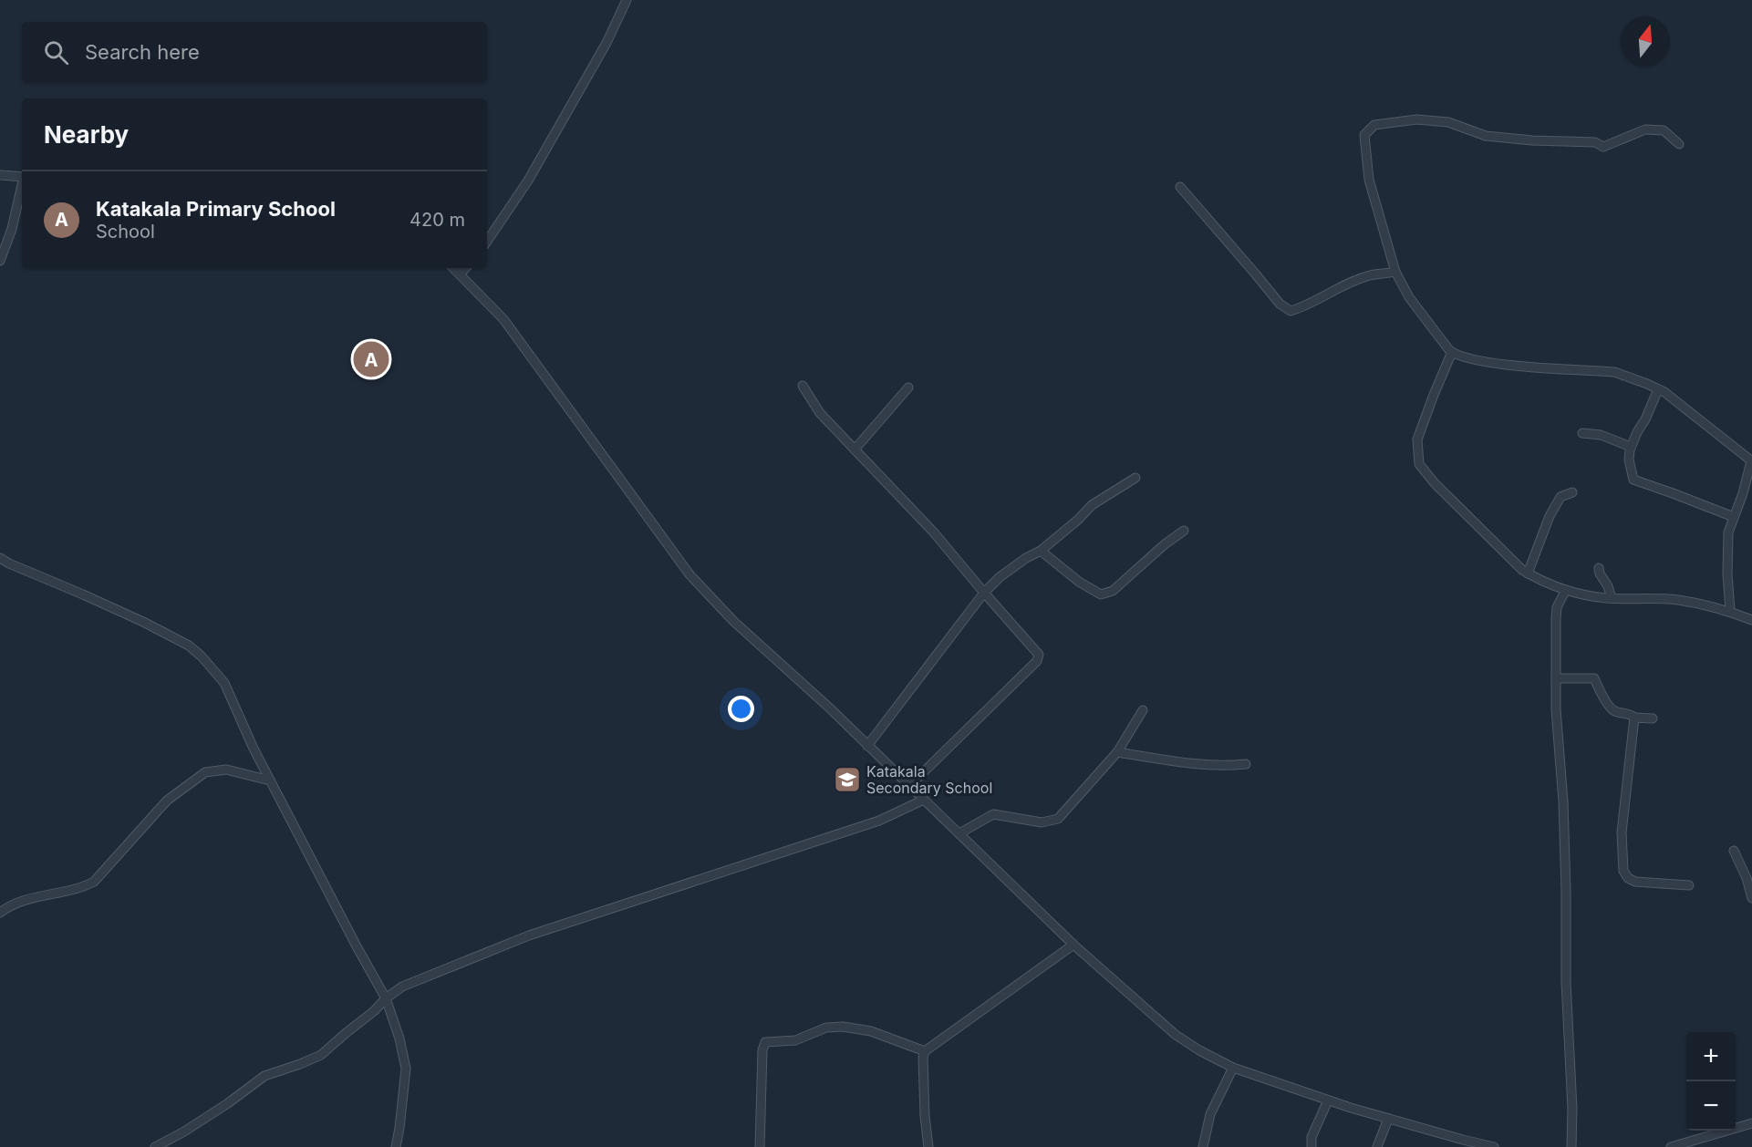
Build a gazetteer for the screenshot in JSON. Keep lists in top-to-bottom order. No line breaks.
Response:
{"places":{"school or university":["Katakala Secondary School"]},"north":"top","page":{"search":"Search here","heading":"Nearby","list":[{"mark":"A","name":"Katakala Primary School","note":"School","value":"420 m"}],"pins":"A","map_buttons":["+","−"]}}
